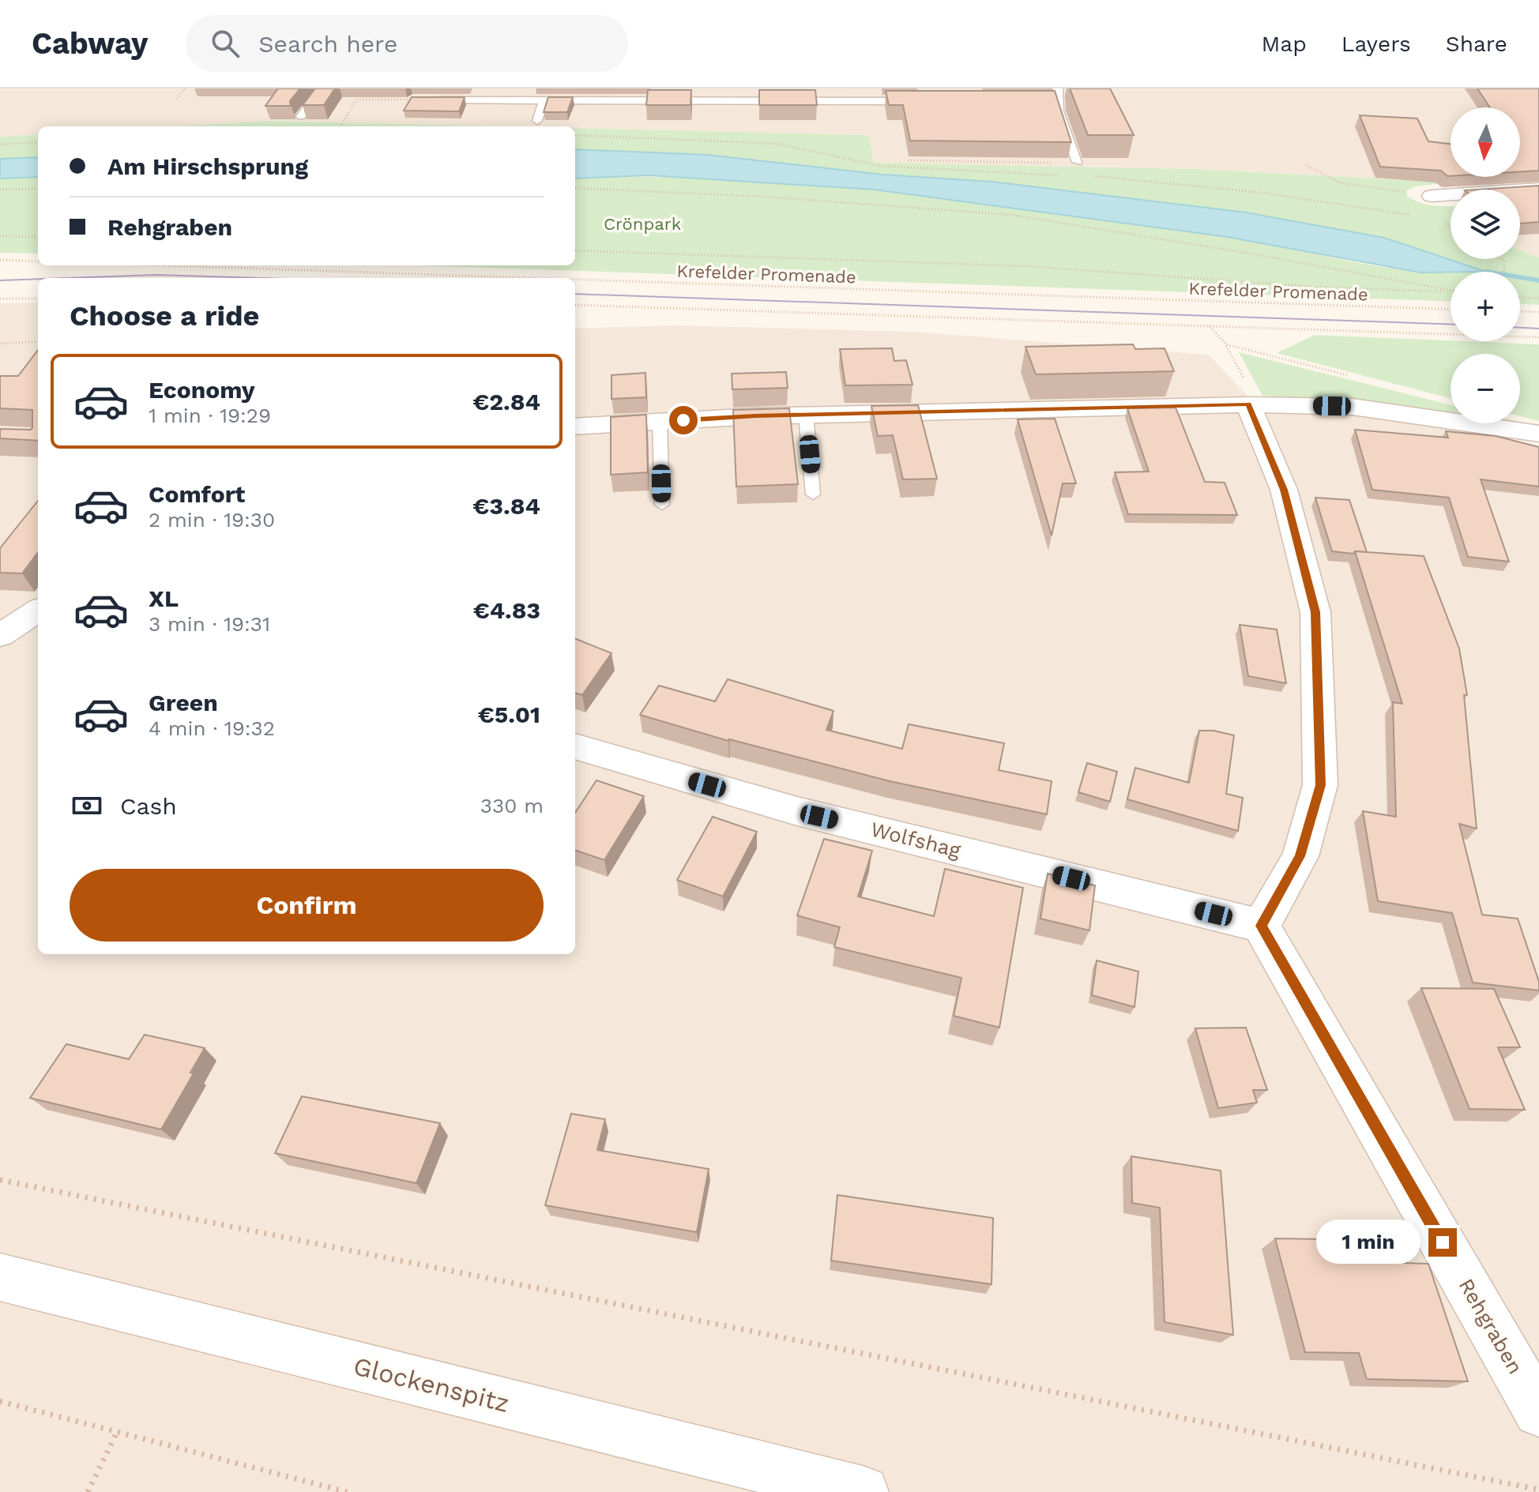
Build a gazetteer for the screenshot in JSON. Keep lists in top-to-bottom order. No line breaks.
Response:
{"streets":{"street":["Wolfshag","Rehgraben","Glockenspitz"],"path":["Krefelder Promenade"]},"crossings":[["Wolfshag","Rehgraben"]],"parks":["Crönpark"],"north":"bottom","page":{"header":"Cabway","search":"Search here","nav":["Map","Layers","Share"],"map_buttons":["+","−"],"banner":["Am Hirschsprung","Rehgraben"],"heading":"Choose a ride","list":[{"name":"Economy","note":"1 min · 19:29","value":"€2.84"},{"name":"Comfort","note":"2 min · 19:30","value":"€3.84"},{"name":"XL","note":"3 min · 19:31","value":"€4.83"},{"name":"Green","note":"4 min · 19:32","value":"€5.01"}],"pay":["Cash","330 m"],"buttons":"Confirm","bubble":"1 min"}}
